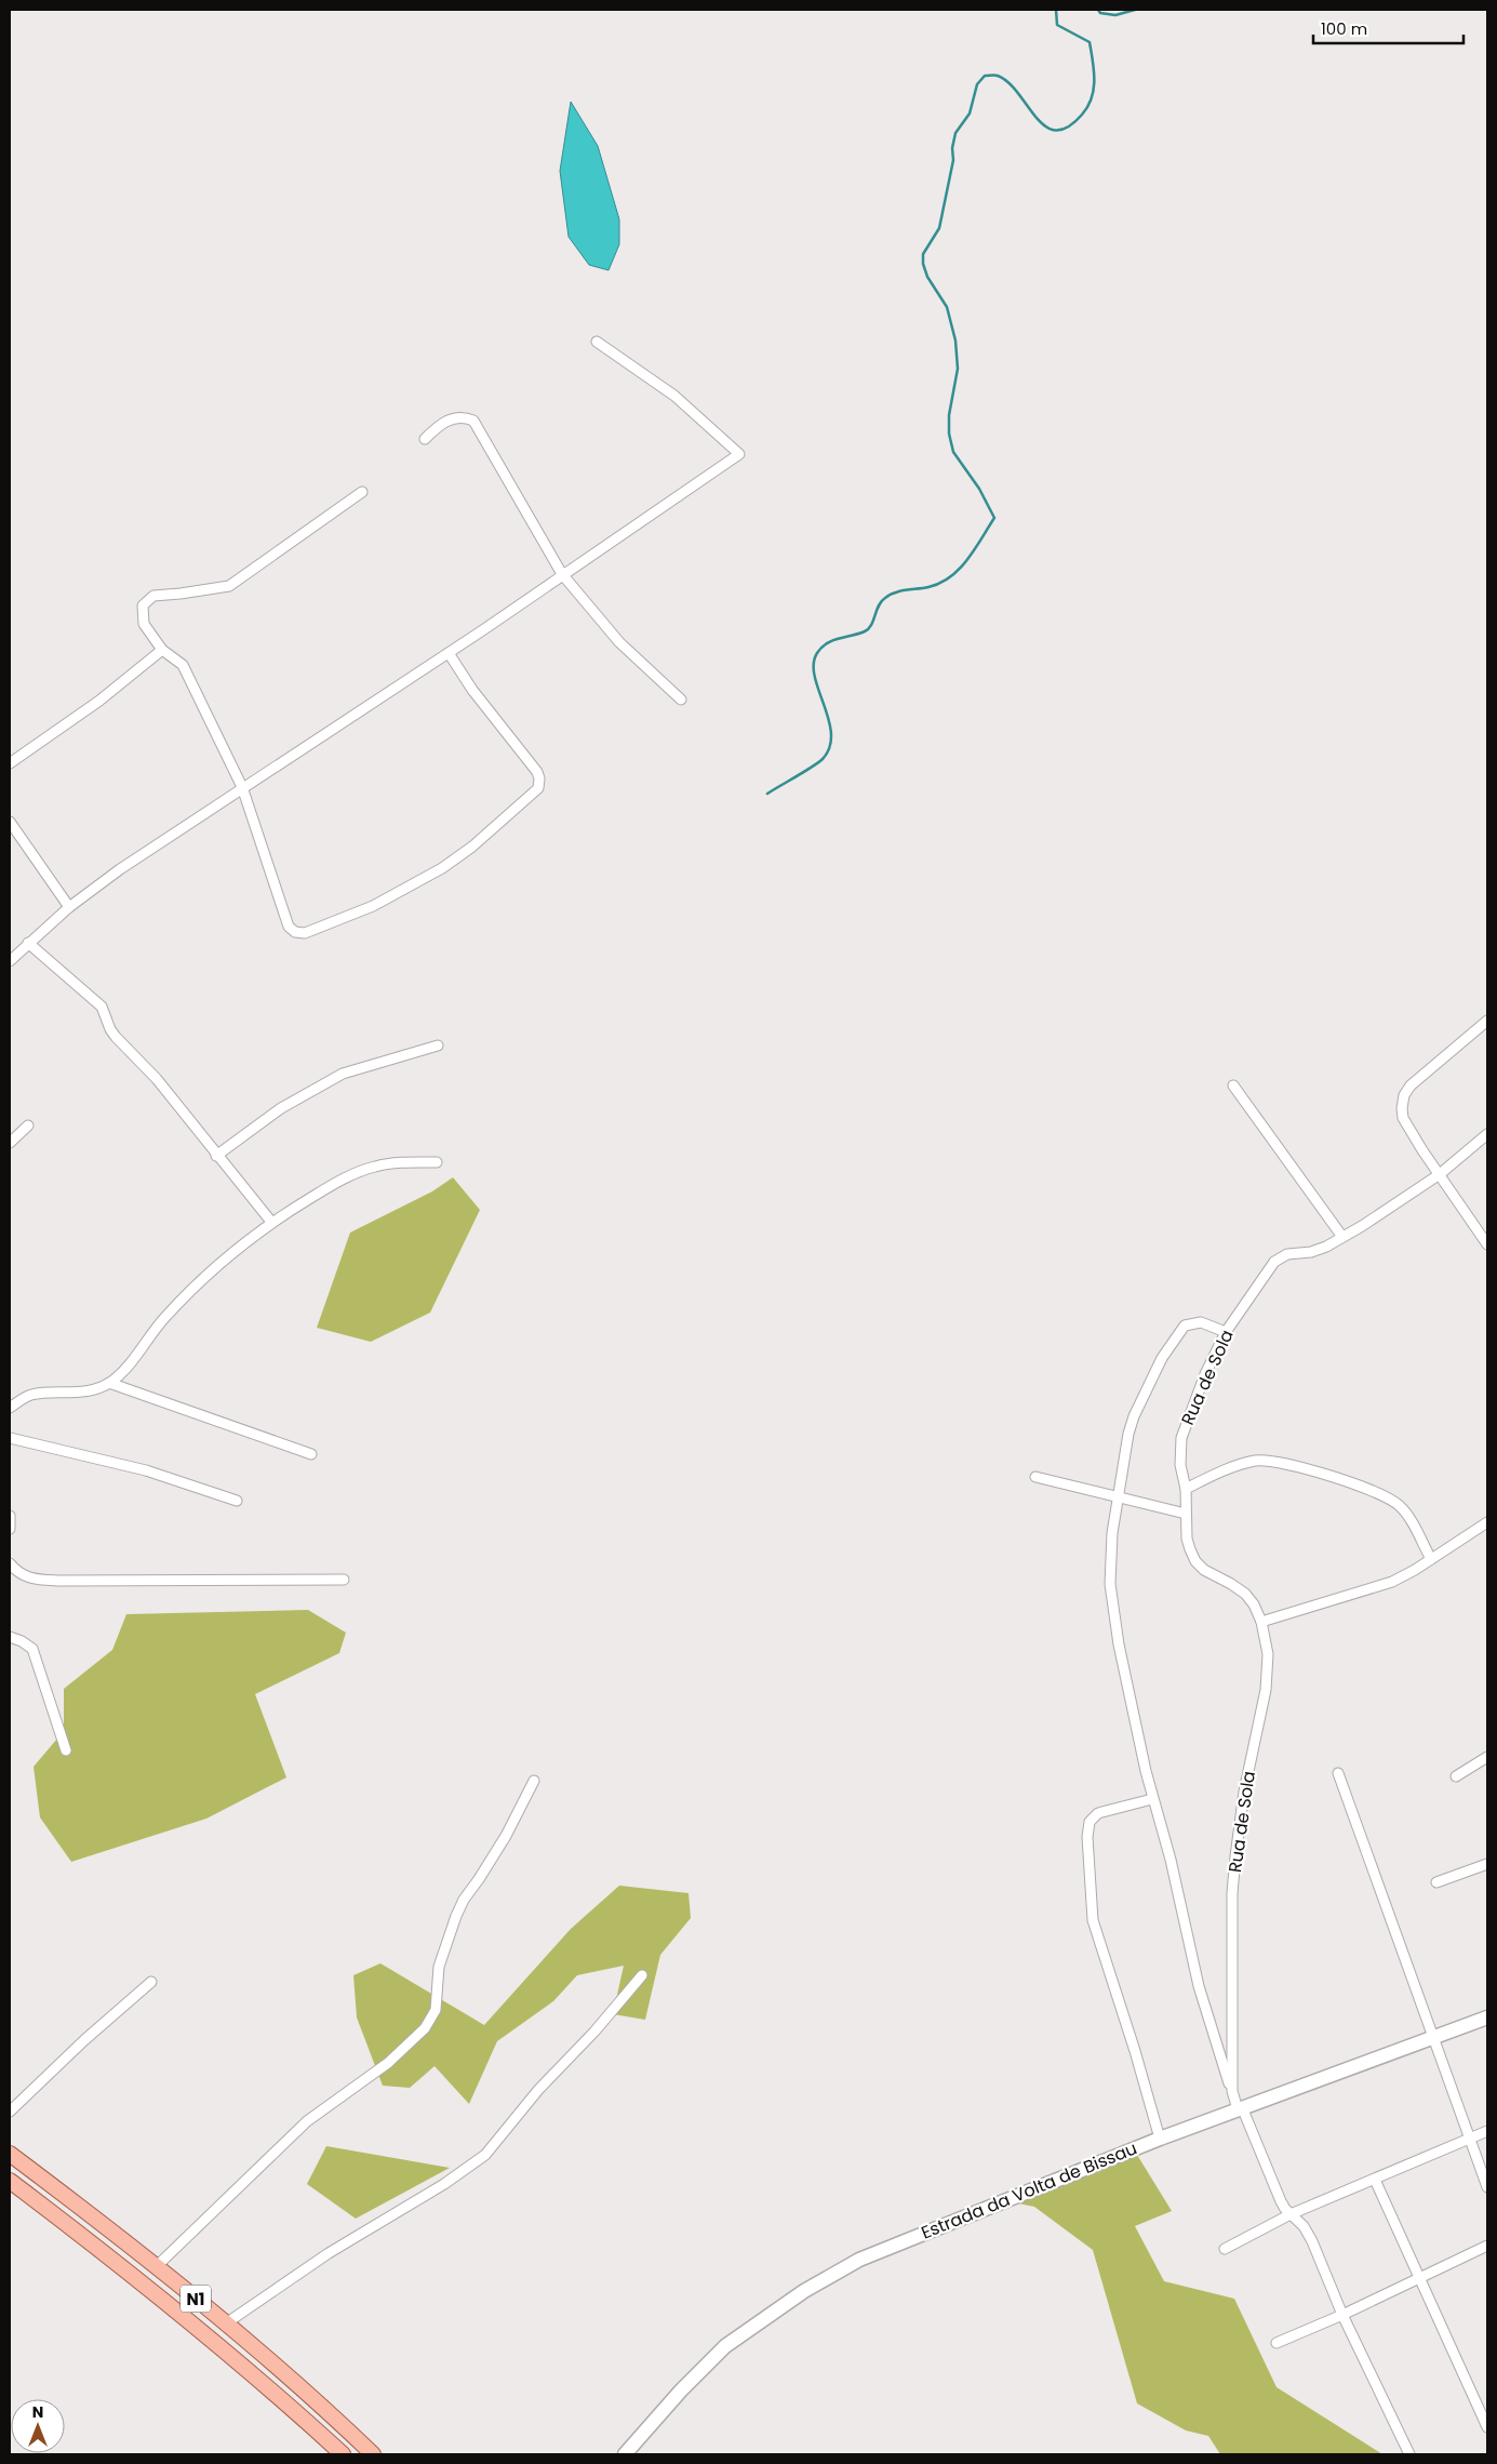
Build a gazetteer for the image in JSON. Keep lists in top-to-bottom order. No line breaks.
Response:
{"streets":{"main road":["Estrada da Volta de Bissau","N1"],"street":["Rua de Sola"]},"crossings":[["Rua de Sola","Estrada da Volta de Bissau"]],"scale_bar":"100 m","north":"top"}
